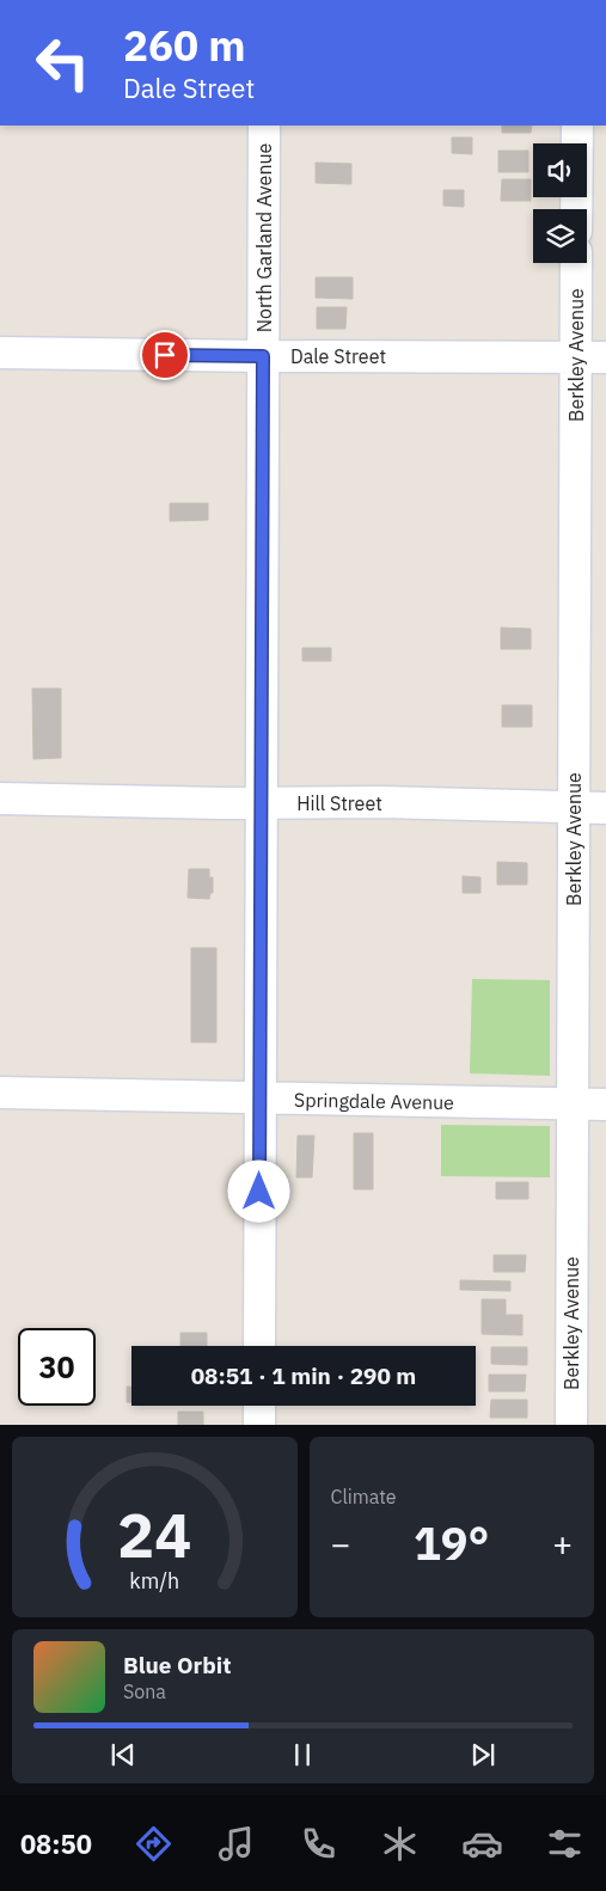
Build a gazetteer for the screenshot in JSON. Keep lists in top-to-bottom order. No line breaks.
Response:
{"streets":{"street":["North Garland Avenue","Berkley Avenue","Dale Street","Hill Street","Springdale Avenue"]},"crossings":[["North Garland Avenue","Dale Street"],["North Garland Avenue","Hill Street"],["North Garland Avenue","Springdale Avenue"],["Berkley Avenue","Dale Street"],["Berkley Avenue","Hill Street"],["Berkley Avenue","Springdale Avenue"]],"page":{"turn":["260 m","Dale Street"],"limit":"30","trip":"08:51 · 1 min · 290 m","tile":"Climate","heat":["−","19°","+"],"song":["Blue Orbit","Sona"],"tabs":"08:50","gauge":["24","km/h"]}}
